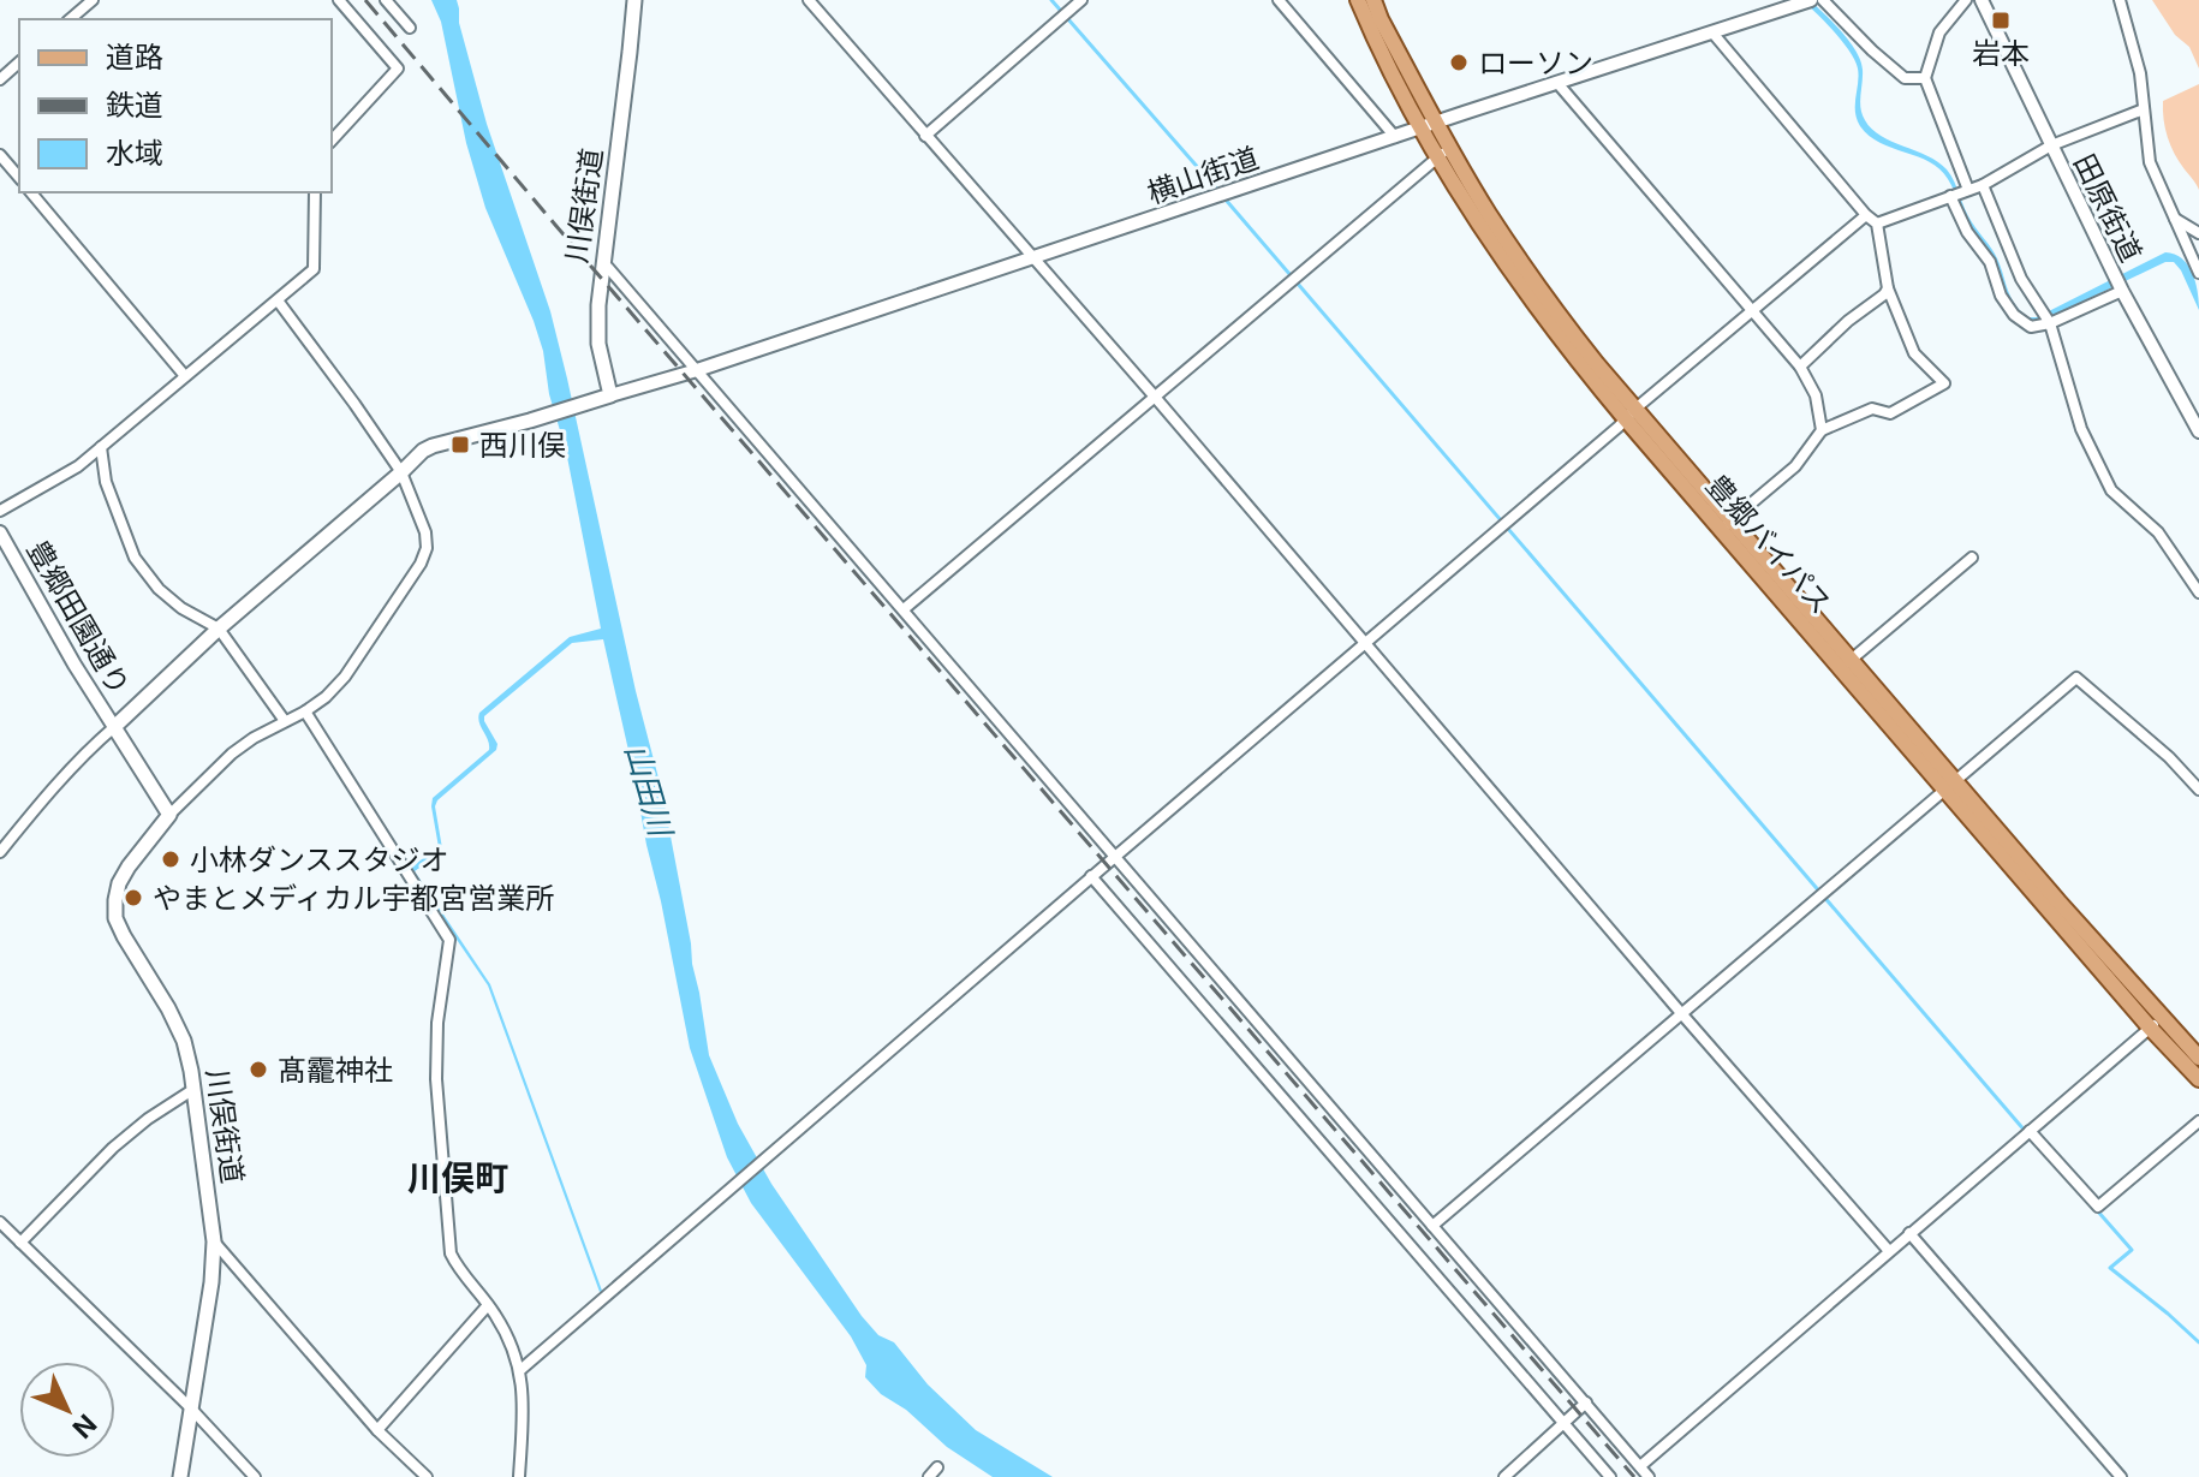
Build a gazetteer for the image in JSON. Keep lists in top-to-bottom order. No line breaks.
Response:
{"streets":{"main road":["川俣街道","豊郷バイパス"],"street":["横山街道","田原街道","豊郷田園通り"]},"crossings":[["横山街道","川俣街道"],["横山街道","豊郷バイパス"]],"districts":["川俣町"],"water":["山田川"],"places":{"transit":["岩本","西川俣"],"other":["ローソン","小林ダンススタジオ","やまとメディカル宇都宮営業所","髙靇神社"]},"legend":["道路","鉄道","水域"],"north":"bottom right"}
